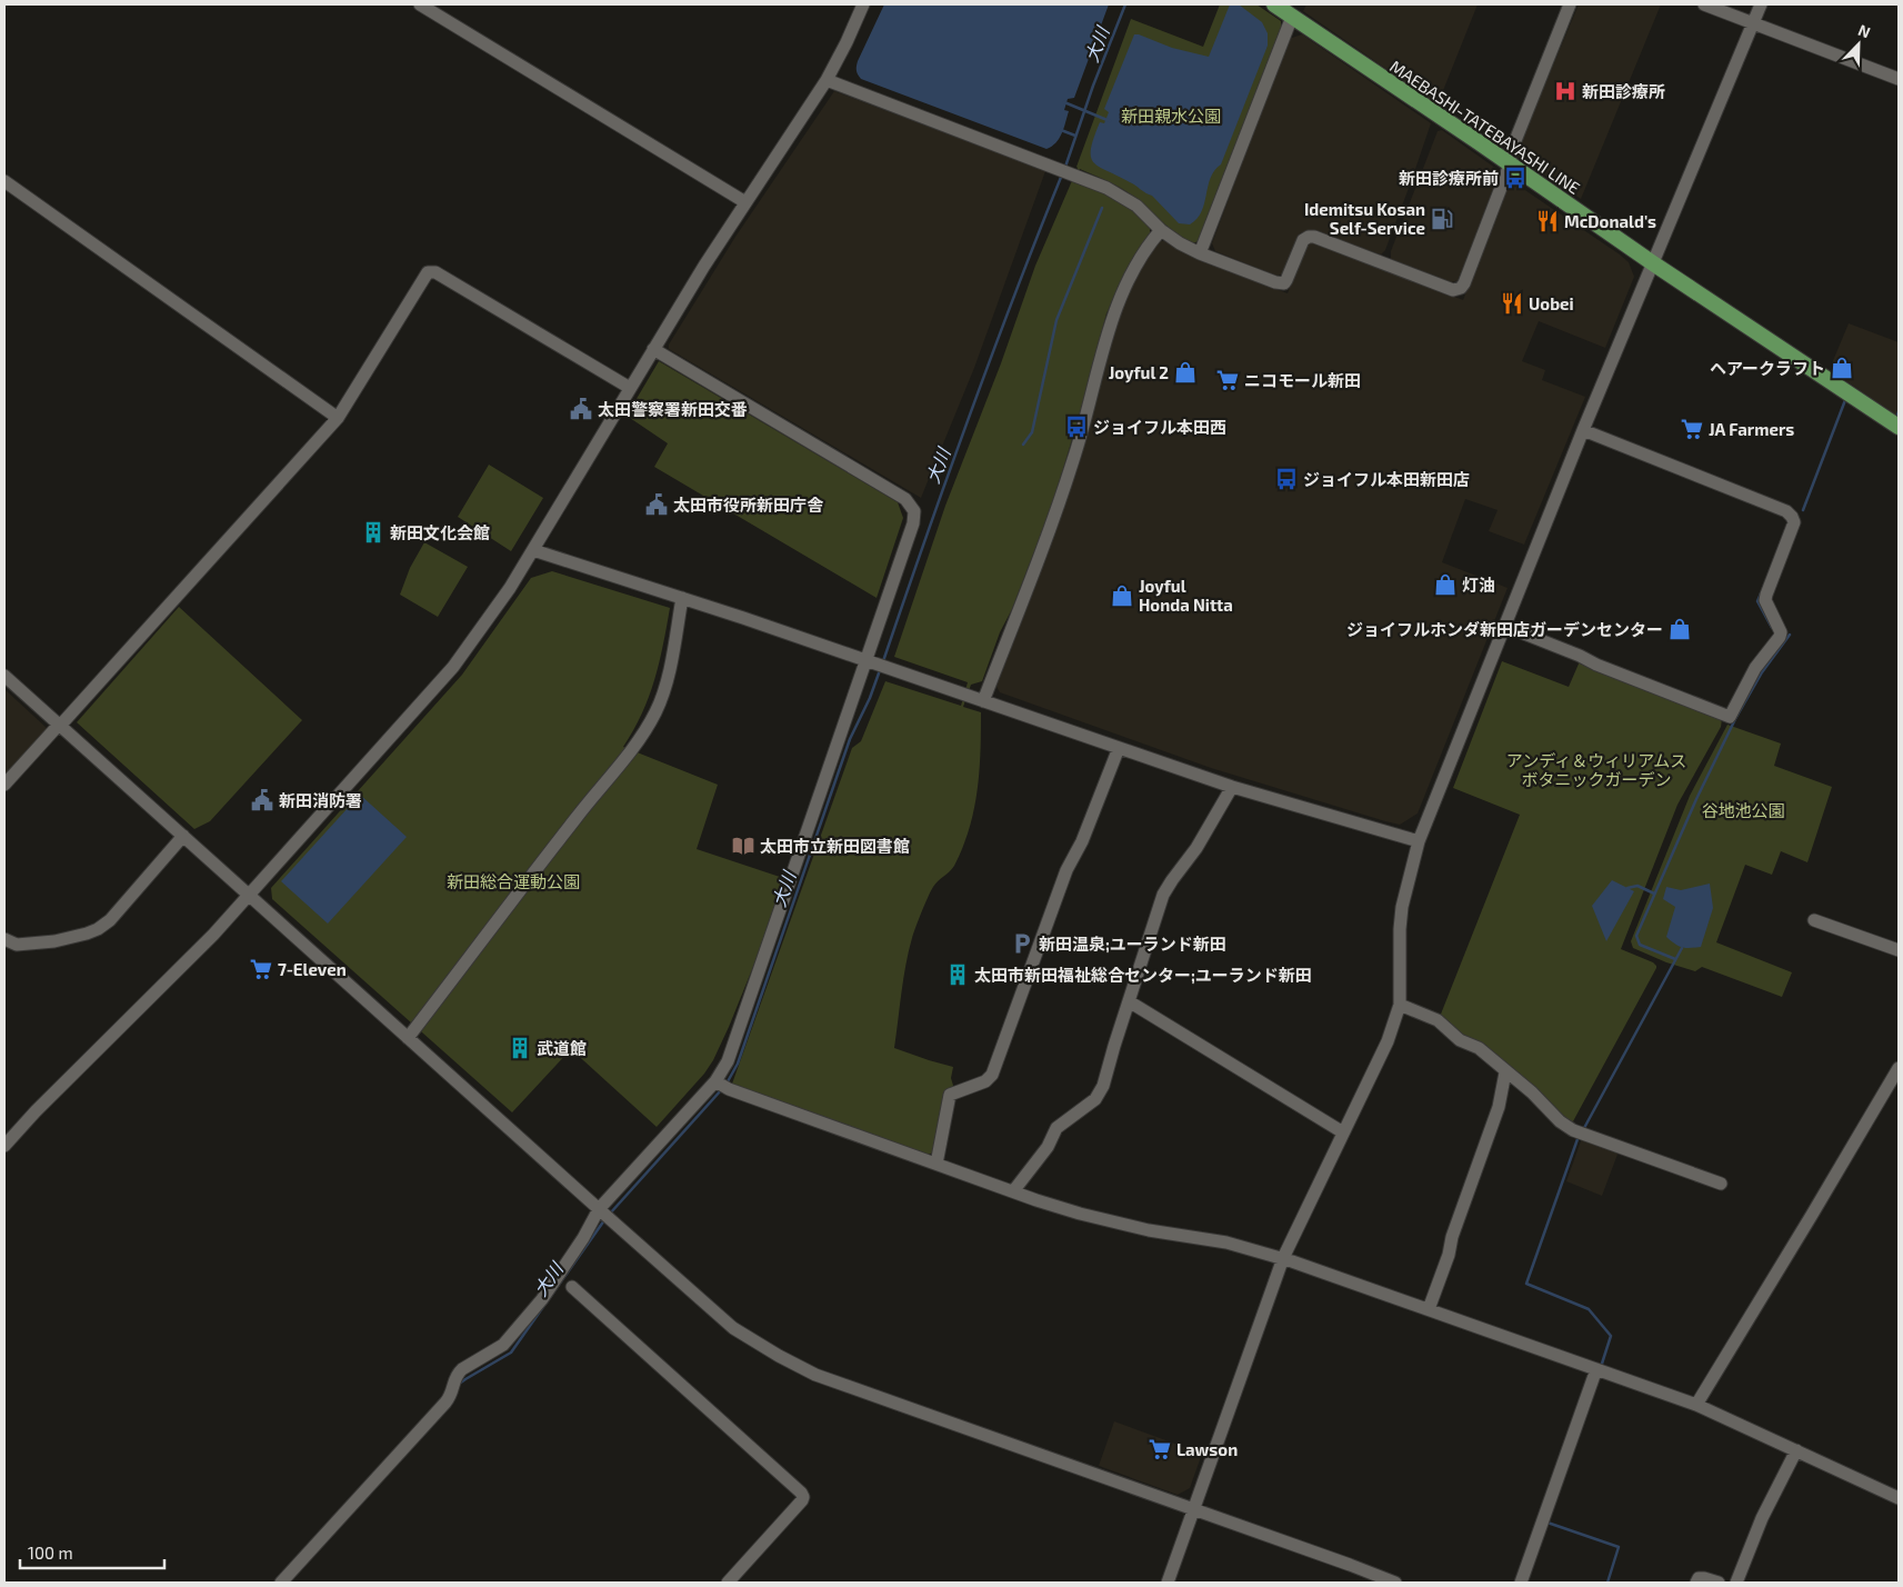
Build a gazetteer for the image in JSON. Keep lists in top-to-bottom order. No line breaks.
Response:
{"streets":{"main road":["MAEBASHI-TATEBAYASHI LINE"]},"water":["大川"],"parks":["新田親水公園","アンディ＆ウィリアムス ボタニックガーデン","谷地池公園","新田総合運動公園"],"places":{"hospital":["新田診療所"],"bus stop":["新田診療所前","ジョイフル本田西","ジョイフル本田新田店"],"fuel station":["Idemitsu Kosan Self-Service"],"restaurant":["McDonald's","Uobei"],"shop":["ヘアークラフト","Joyful 2","灯油","Joyful Honda Nitta","ジョイフルホンダ新田店ガーデンセンター"],"supermarket":["ニコモール新田","JA Farmers","7-Eleven","Lawson"],"public building":["太田警察署新田交番","太田市役所新田庁舎","新田消防署"],"building":["新田文化会館","太田市新田福祉総合センター;ユーランド新田","武道館"],"library":["太田市立新田図書館"],"parking":["新田温泉;ユーランド新田"]},"scale_bar":"100 m","north":"top right"}
